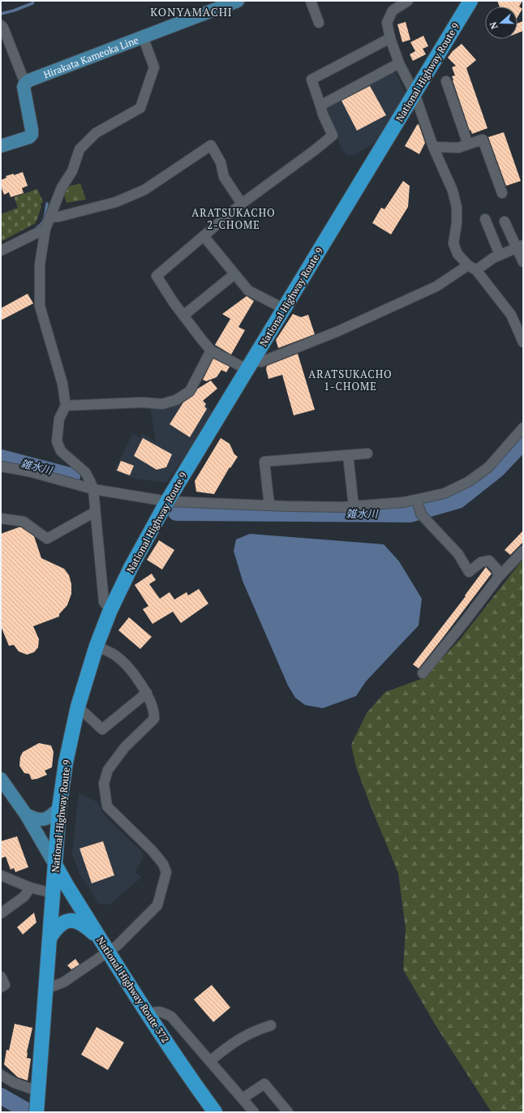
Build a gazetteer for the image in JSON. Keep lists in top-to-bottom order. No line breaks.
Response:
{"streets":{"highway":["National Highway Route 9","National Highway Route 372"],"main road":["Hirakata Kameoka Line"]},"crossings":[["National Highway Route 9","National Highway Route 372"]],"districts":["KONYAMACHI","ARATSUKACHO 2-CHOME","ARATSUKACHO 1-CHOME"],"water":["雑水川"],"north":"left"}
